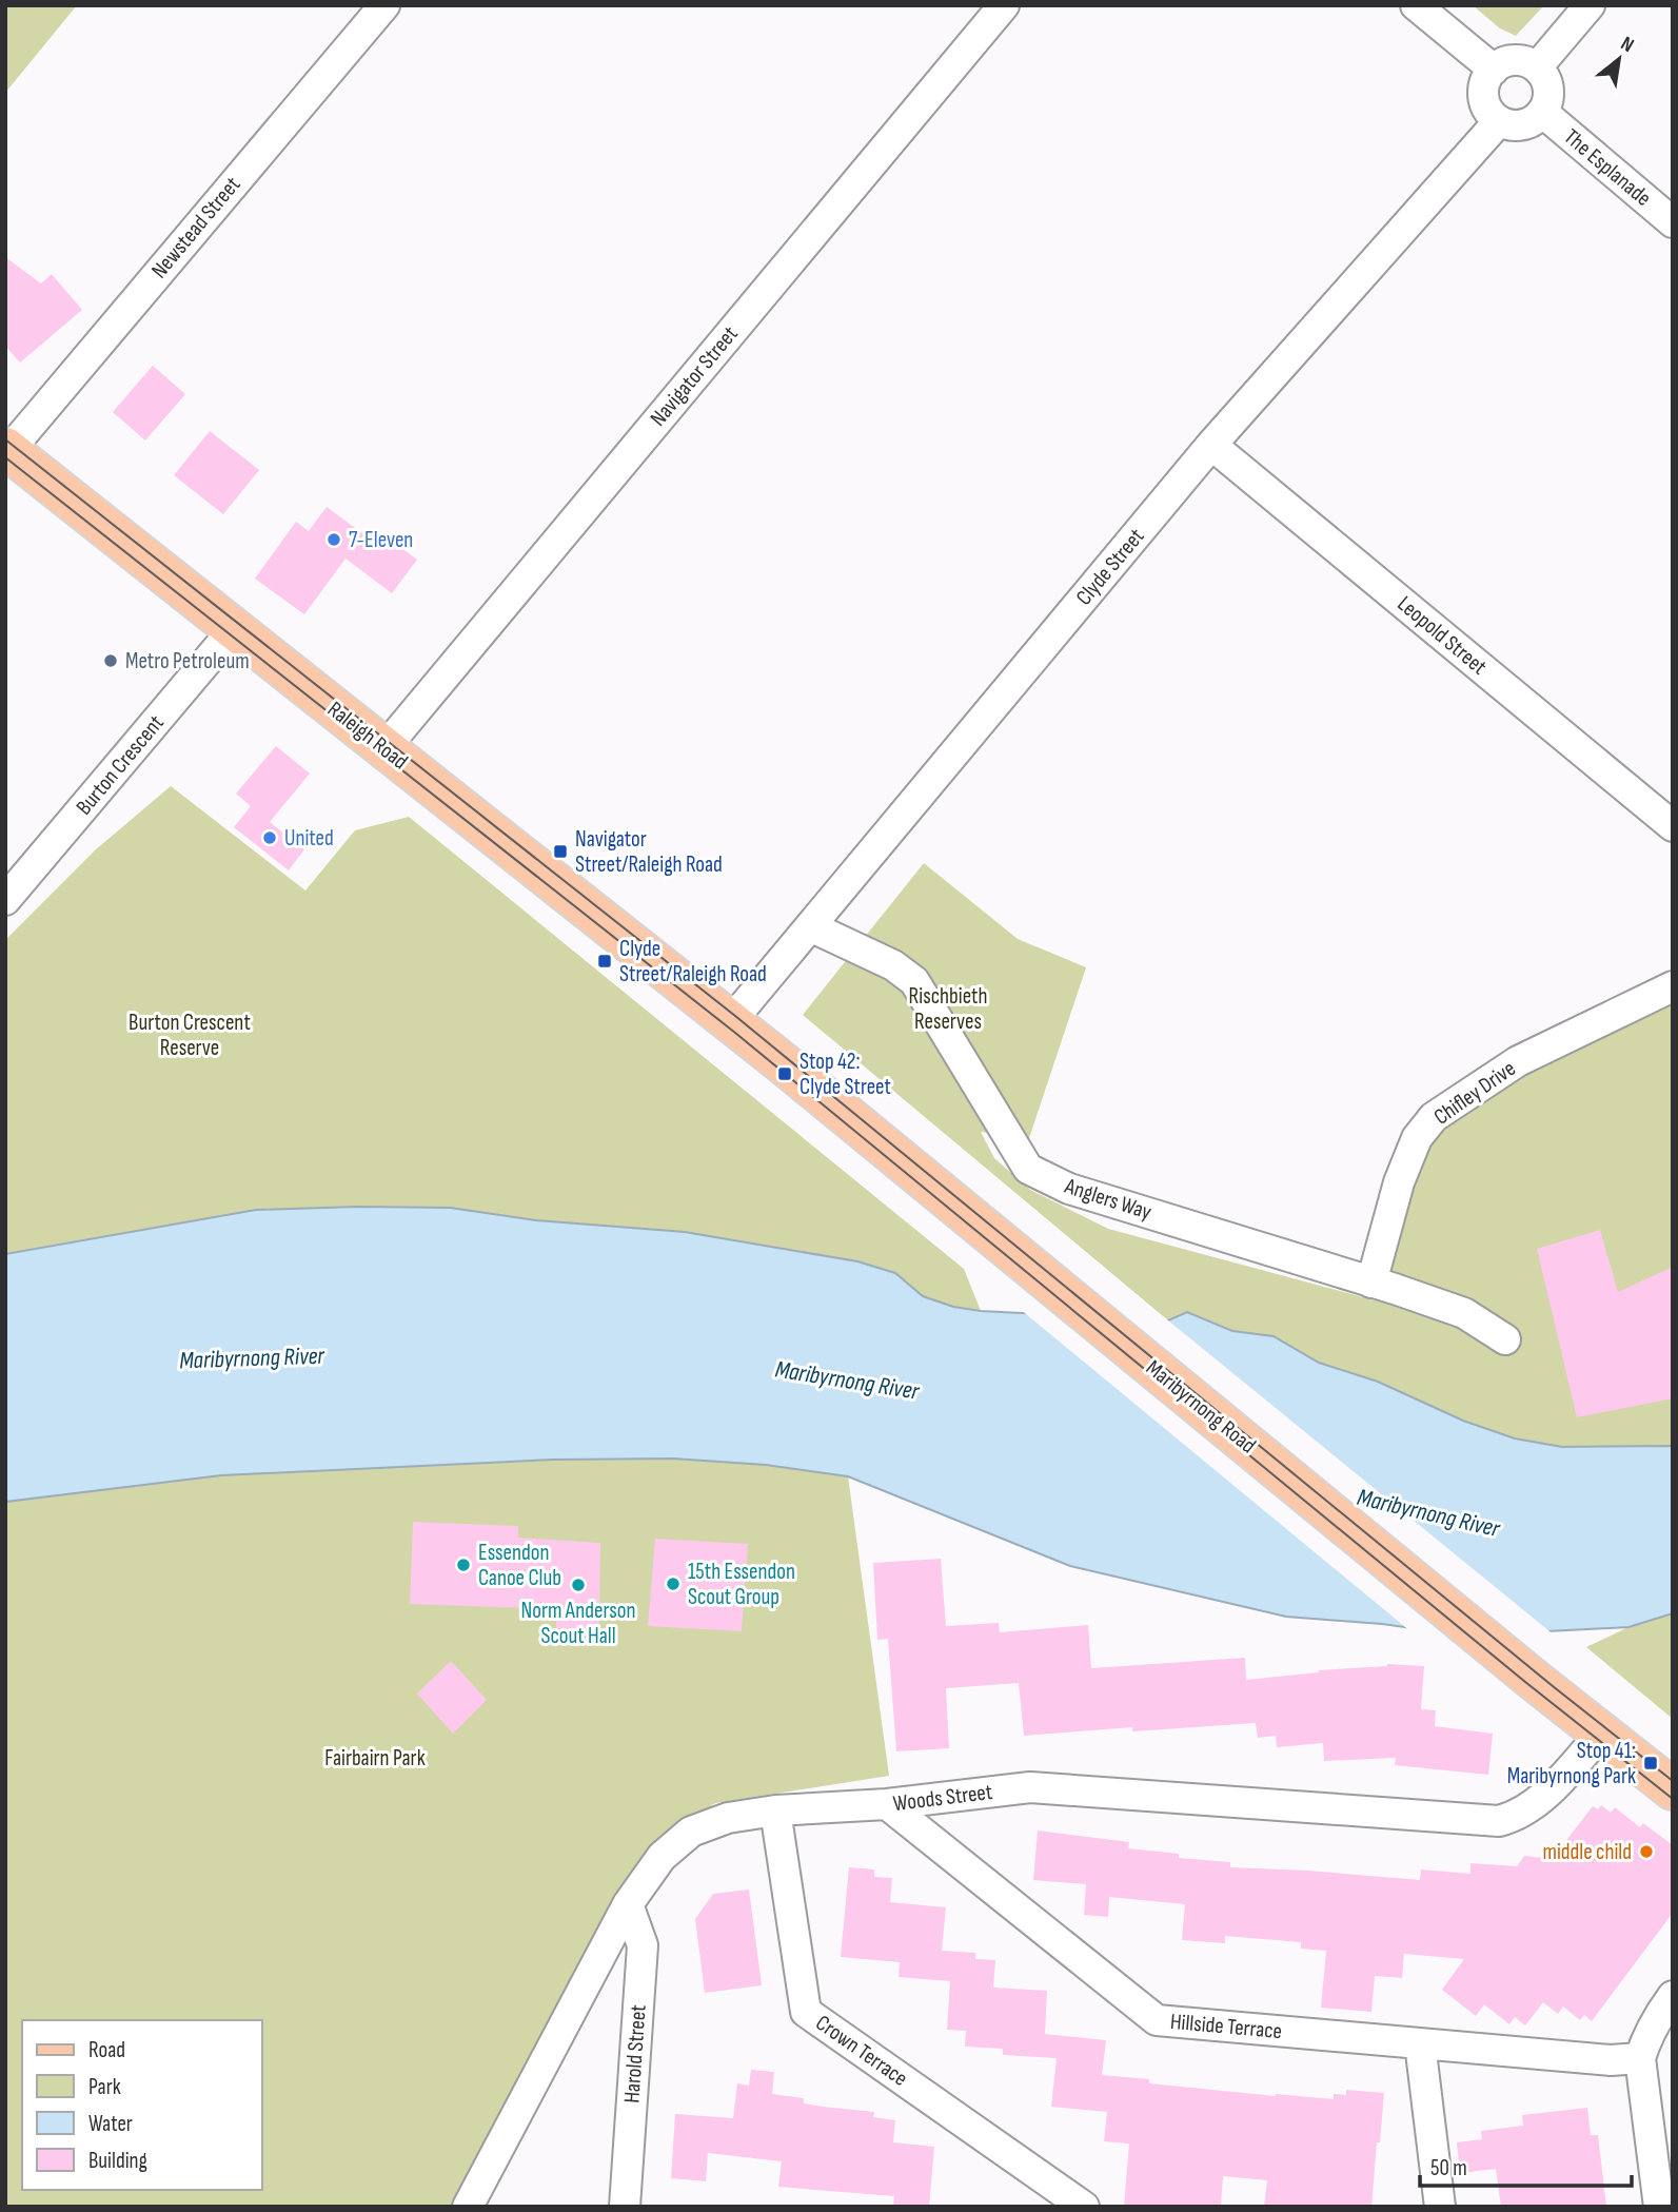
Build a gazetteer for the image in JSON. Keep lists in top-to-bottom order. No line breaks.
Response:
{"streets":{"main road":["Raleigh Road","Maribyrnong Road"],"street":["The Esplanade","Newstead Street","Navigator Street","Clyde Street","Leopold Street","Burton Crescent","Chifley Drive","Anglers Way","Woods Street","Hillside Terrace","Crown Terrace","Harold Street"]},"crossings":[["The Esplanade","Clyde Street"],["Newstead Street","Raleigh Road"],["Navigator Street","Raleigh Road"],["Clyde Street","Leopold Street"],["Clyde Street","Raleigh Road"],["Clyde Street","Anglers Way"],["Clyde Street","Maribyrnong Road"],["Raleigh Road","Burton Crescent"],["Raleigh Road","Maribyrnong Road"],["Chifley Drive","Anglers Way"],["Maribyrnong Road","Woods Street"],["Woods Street","Hillside Terrace"],["Woods Street","Crown Terrace"],["Woods Street","Harold Street"]],"water":["Maribyrnong River"],"parks":["Rischbieth Reserves","Burton Crescent Reserve","Fairbairn Park"],"places":{"other":["7-Eleven","Metro Petroleum","United","Essendon Canoe Club","15th Essendon Scout Group","Norm Anderson Scout Hall","middle child"],"transit":["Navigator Street/Raleigh Road","Clyde Street/Raleigh Road","Stop 42: Clyde Street","Stop 41: Maribyrnong Park"]},"legend":["Road","Park","Water","Building"],"scale_bar":"50 m","north":"top right"}
